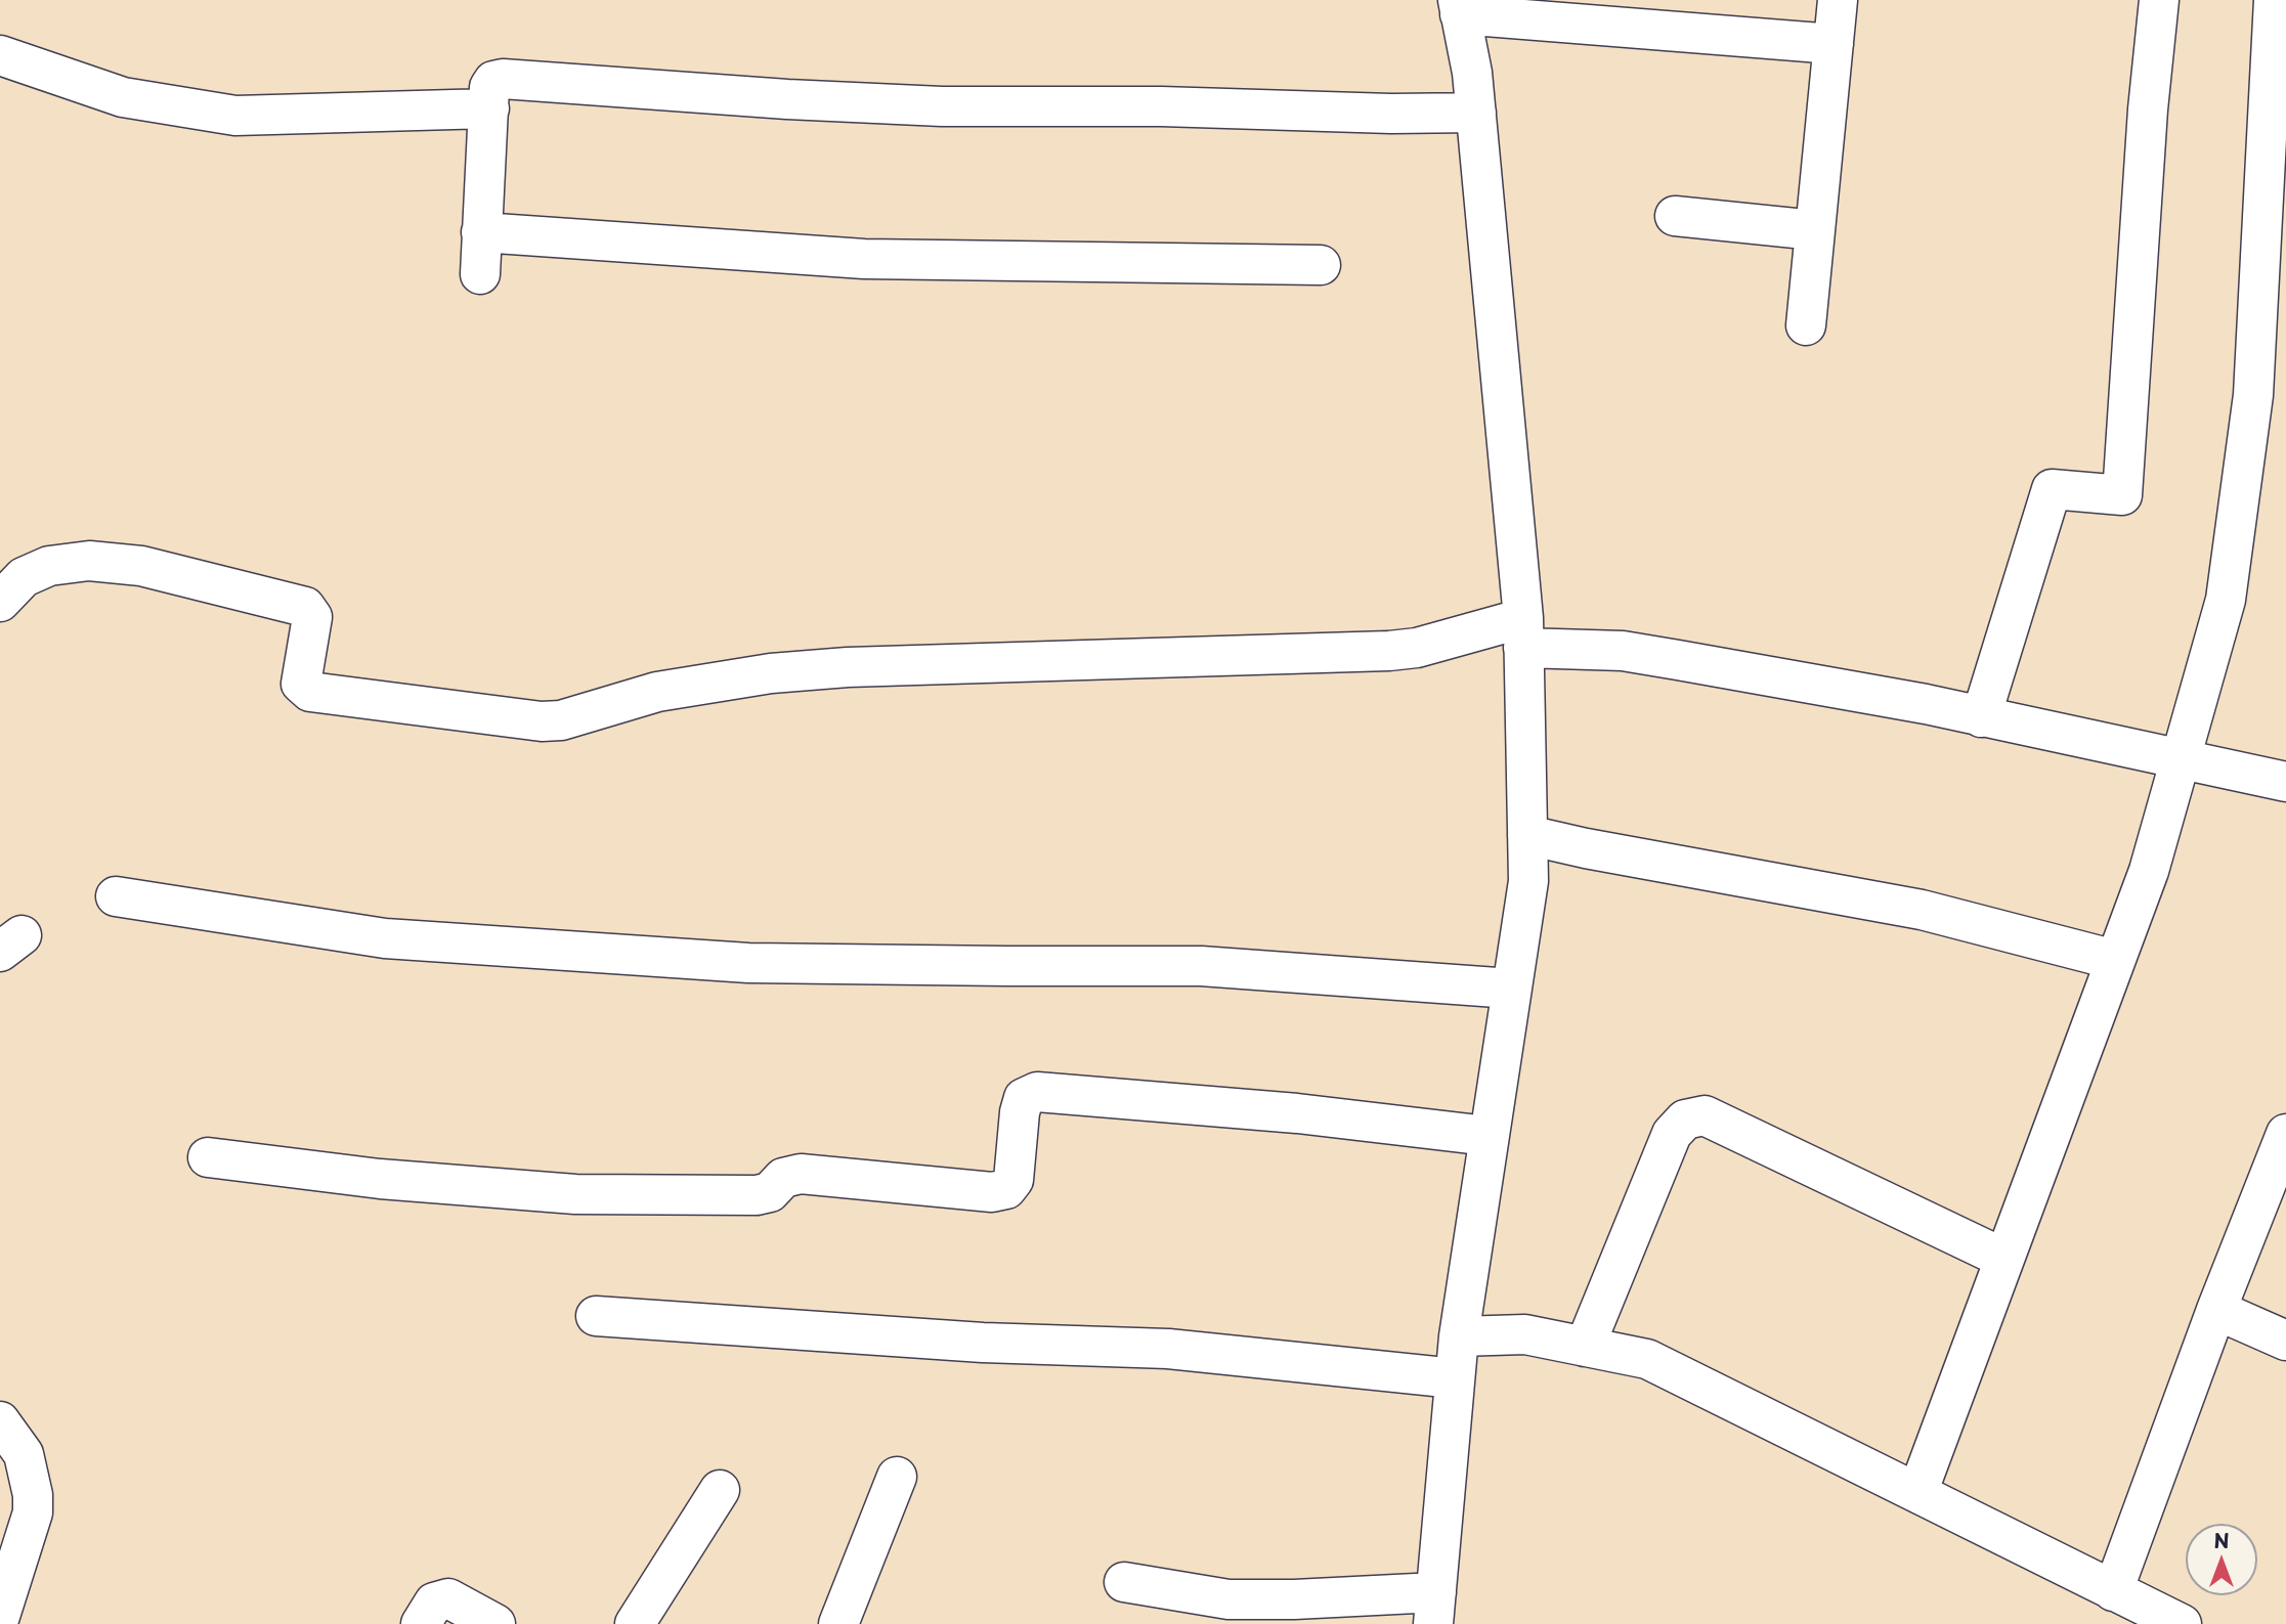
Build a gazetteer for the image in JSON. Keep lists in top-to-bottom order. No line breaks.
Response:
{"north":"top"}
